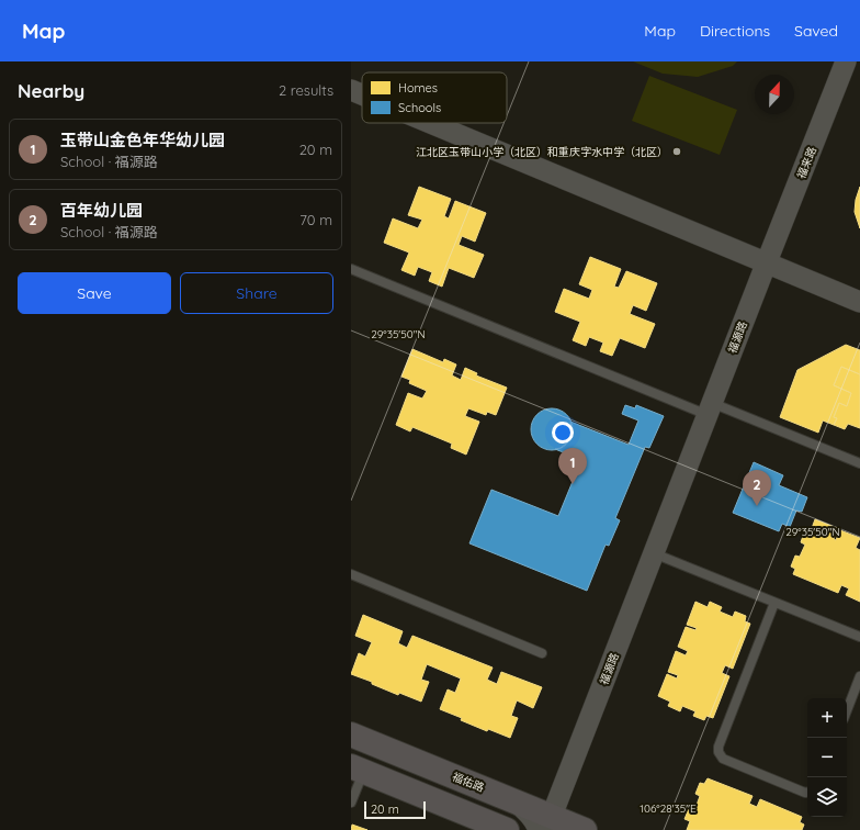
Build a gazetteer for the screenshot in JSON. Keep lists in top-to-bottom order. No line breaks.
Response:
{"streets":{"main road":["福佑路"],"street":["福来路","福源路"]},"crossings":[["福来路","福源路"],["福源路","福佑路"]],"places":["江北区玉带山小学（北区）和重庆字水中学（北区）"],"legend":["Homes","Schools"],"scale_bar":"20 m","north":"top","page":{"header":"Map","nav":["Map","Directions","Saved"],"heading":["Nearby","2 results"],"list":[{"mark":"1","name":"玉带山金色年华幼儿园","note":"School · 福源路","value":"20 m"},{"mark":"2","name":"百年幼儿园","note":"School · 福源路","value":"70 m"}],"buttons":["Save","Share"],"pins":["1","2"],"map_buttons":["+","−"],"scale":"20 m"},"coordinates":["29°35'50\"N","106°28'35\"E"]}
